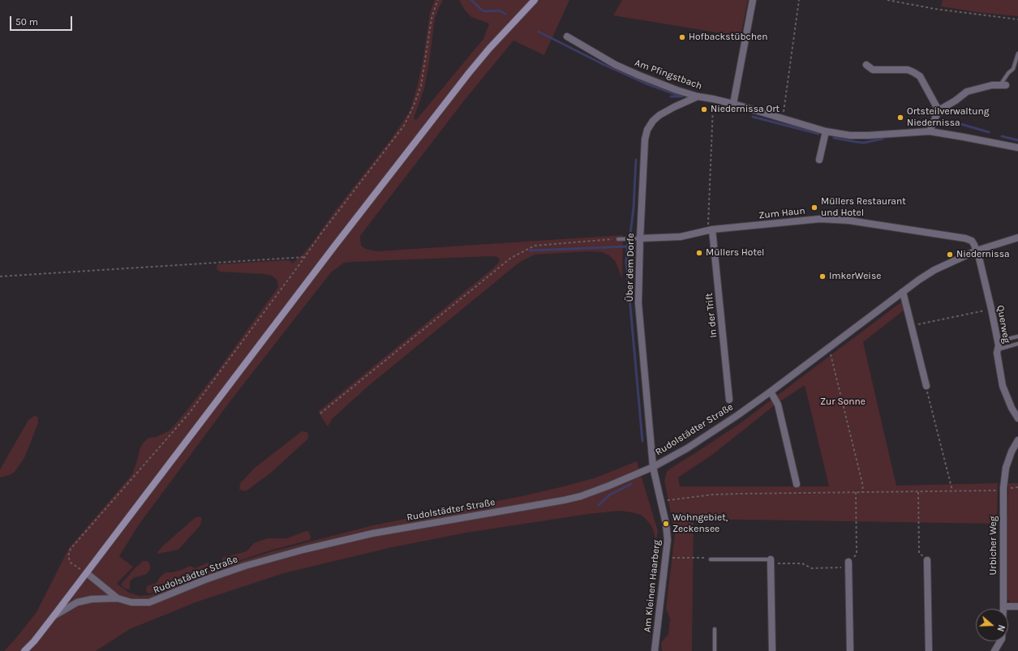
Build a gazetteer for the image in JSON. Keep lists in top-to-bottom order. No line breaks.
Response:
{"streets":{"street":["Am Pfingstbach","Zum Haun","Über dem Dorfe","In der Trift","Querweg","Rudolstädter Straße","Urbicher Weg","Am Kleinen Haarberg"]},"crossings":[["Am Pfingstbach","Über dem Dorfe"],["Zum Haun","Über dem Dorfe"],["Zum Haun","In der Trift"],["Zum Haun","Querweg"],["Zum Haun","Rudolstädter Straße"],["Über dem Dorfe","Rudolstädter Straße"],["Über dem Dorfe","Am Kleinen Haarberg"],["Querweg","Rudolstädter Straße"],["Rudolstädter Straße","Am Kleinen Haarberg"]],"parks":["Zur Sonne"],"places":["Hofbackstübchen","Niedernissa Ort","Ortsteilverwaltung Niedernissa","Müllers Restaurant und Hotel","Müllers Hotel","Niedernissa","ImkerWeise","Wohngebiet, Zeckensee"],"scale_bar":"50 m","north":"right"}
